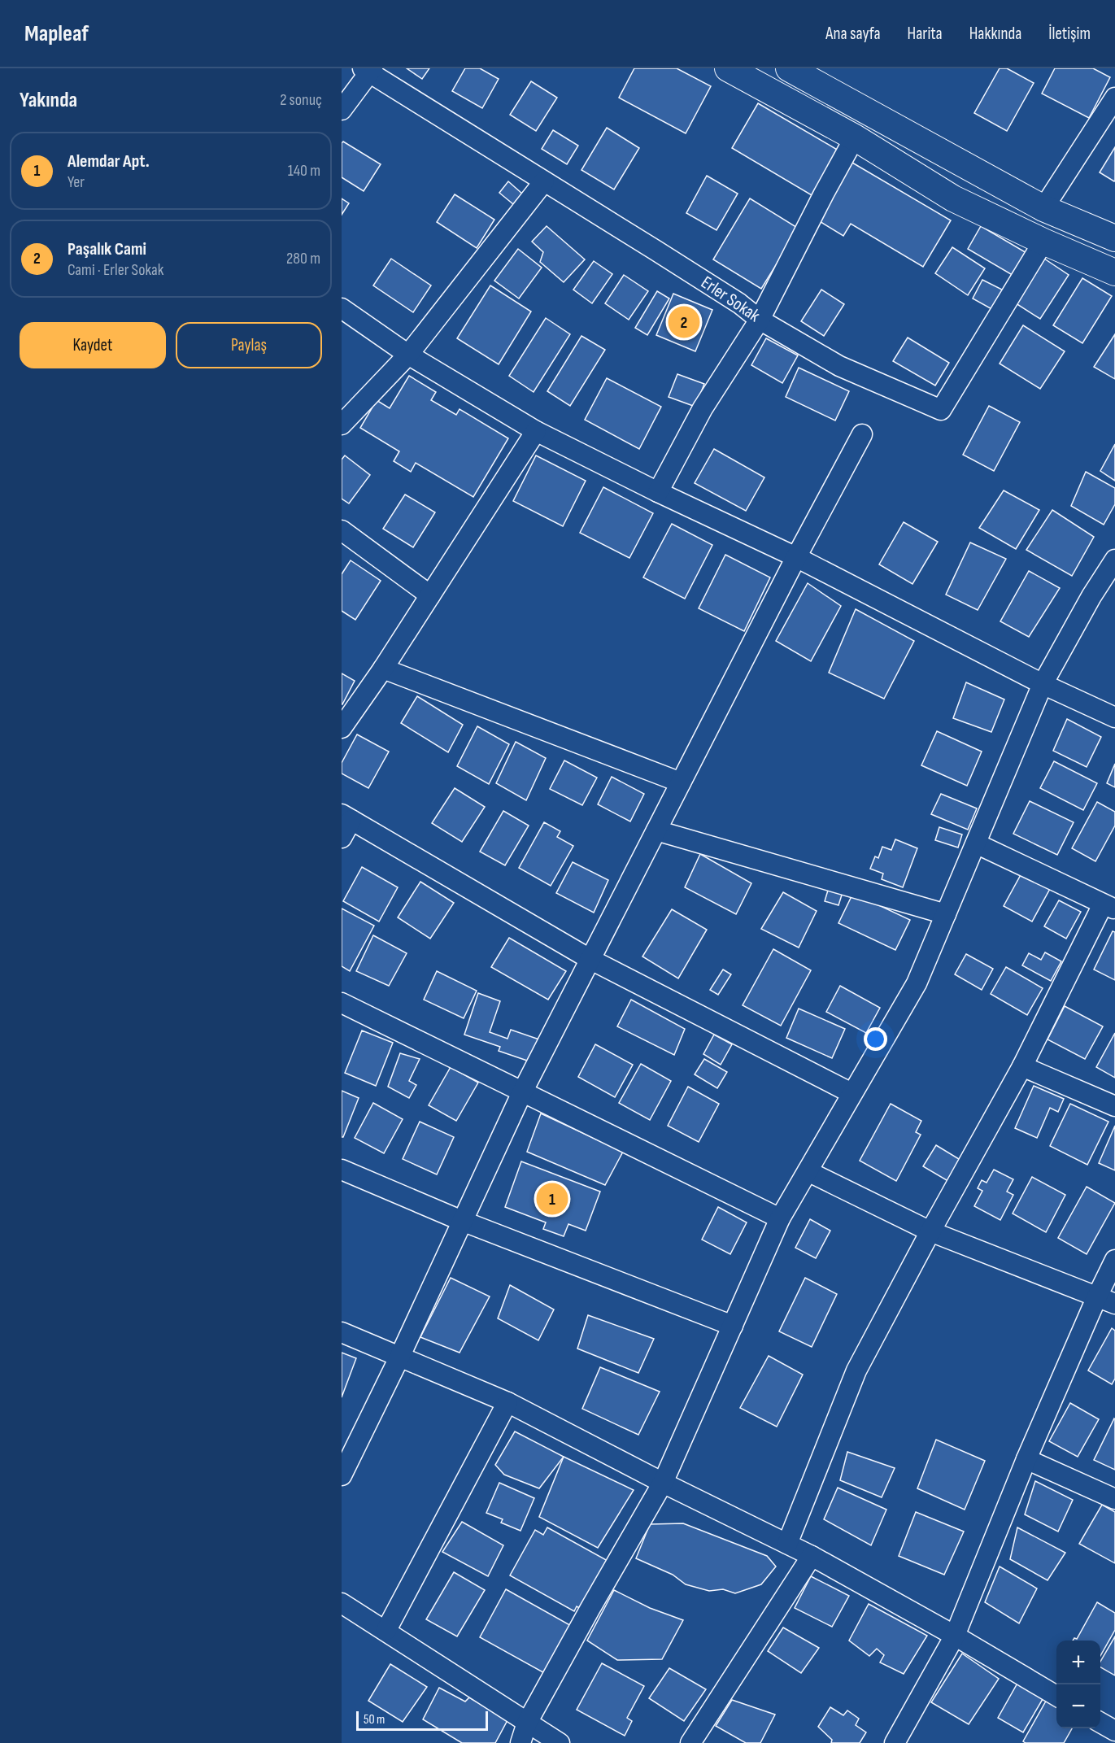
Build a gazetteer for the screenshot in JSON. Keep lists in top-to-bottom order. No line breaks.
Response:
{"streets":{"street":["Erler Sokak"]},"scale_bar":"50 m","page":{"header":"Mapleaf","nav":["Ana sayfa","Harita","Hakkında","İletişim"],"heading":["Yakında","2 sonuç"],"list":[{"mark":"1","name":"Alemdar Apt.","note":"Yer","value":"140 m"},{"mark":"2","name":"Paşalık Cami","note":"Cami · Erler Sokak","value":"280 m"}],"pins":["2","1"],"buttons":["Kaydet","Paylaş"],"map_buttons":["+","−"],"scale":"50 m"}}
